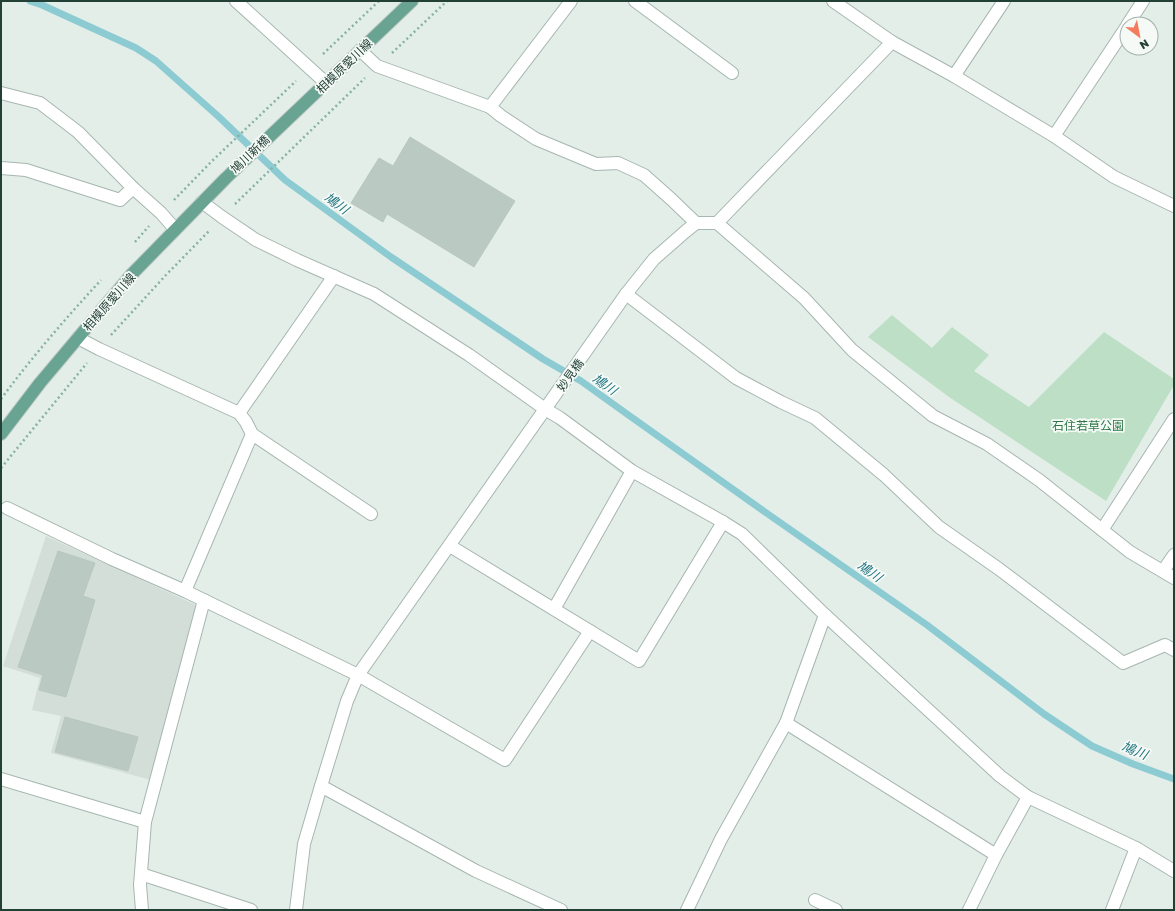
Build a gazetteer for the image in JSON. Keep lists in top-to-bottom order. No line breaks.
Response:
{"streets":{"main road":["相模原愛川線","鳩川新橋"],"street":["妙見橋"]},"crossings":[["相模原愛川線","鳩川新橋"]],"water":["鳩川"],"parks":["石住若草公園"],"north":"bottom right"}
